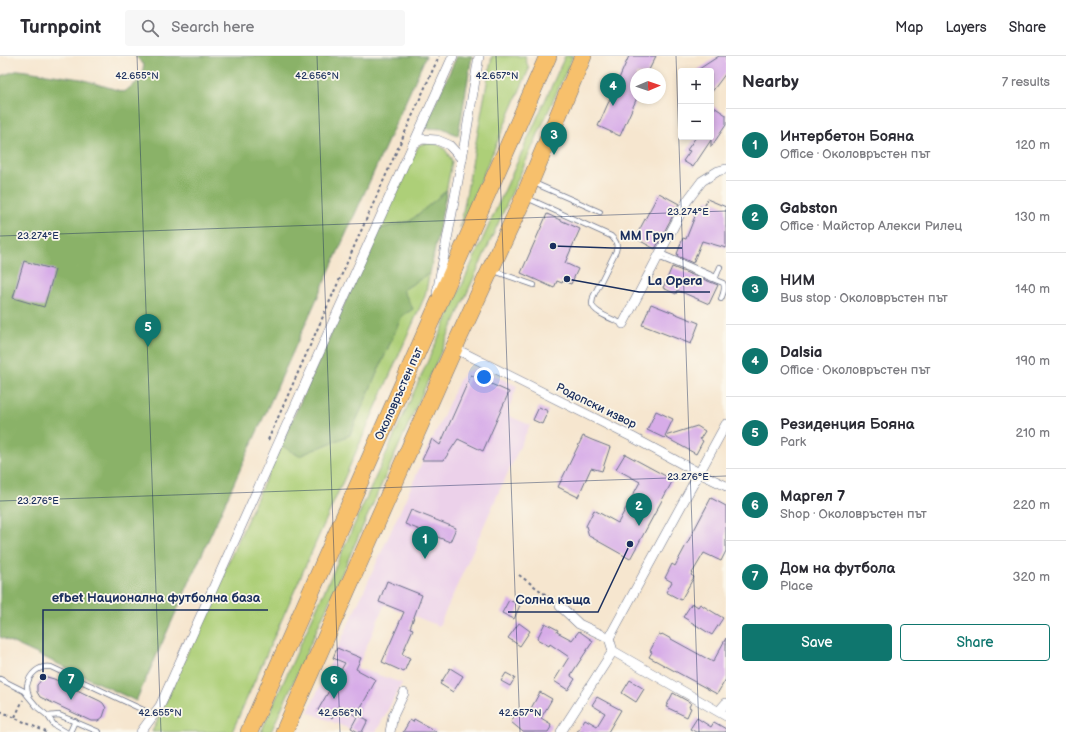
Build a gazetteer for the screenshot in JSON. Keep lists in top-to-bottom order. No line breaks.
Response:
{"streets":{"highway":["Околовръстен път"],"street":["Родопски извор"]},"places":["ММ Груп","La Opera","Солна къща","efbet Национална футболна база"],"north":"right","page":{"header":"Turnpoint","search":"Search here","nav":["Map","Layers","Share"],"heading":["Nearby","7 results"],"map_buttons":["+","−"],"pins":["4","3","5","2","1","6","7"],"list":[{"mark":"1","name":"Интербетон Бояна","note":"Office · Околовръстен път","value":"120 m"},{"mark":"2","name":"Gabston","note":"Office · Майстор Алекси Рилец","value":"130 m"},{"mark":"3","name":"НИМ","note":"Bus stop · Околовръстен път","value":"140 m"},{"mark":"4","name":"Dalsia","note":"Office · Околовръстен път","value":"190 m"},{"mark":"5","name":"Резиденция Бояна","note":"Park","value":"210 m"},{"mark":"6","name":"Маргел 7","note":"Shop · Околовръстен път","value":"220 m"},{"mark":"7","name":"Дом на футбола","note":"Place","value":"320 m"}],"buttons":["Save","Share"]},"coordinates":["42.655°N","42.656°N","42.657°N","23.274°E","23.276°E"]}
